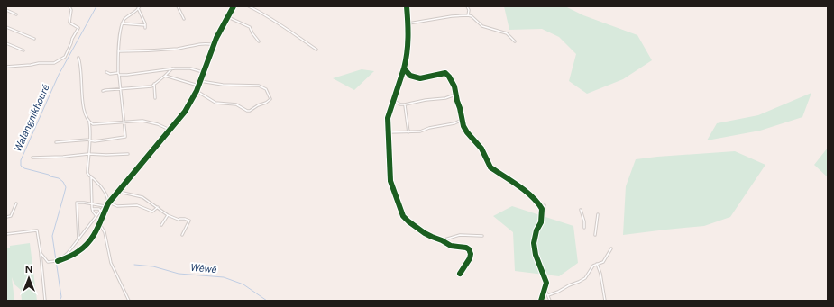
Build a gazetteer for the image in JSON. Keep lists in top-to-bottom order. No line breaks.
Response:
{"water":["Walangnikhouré","Wêwê"],"north":"top"}
